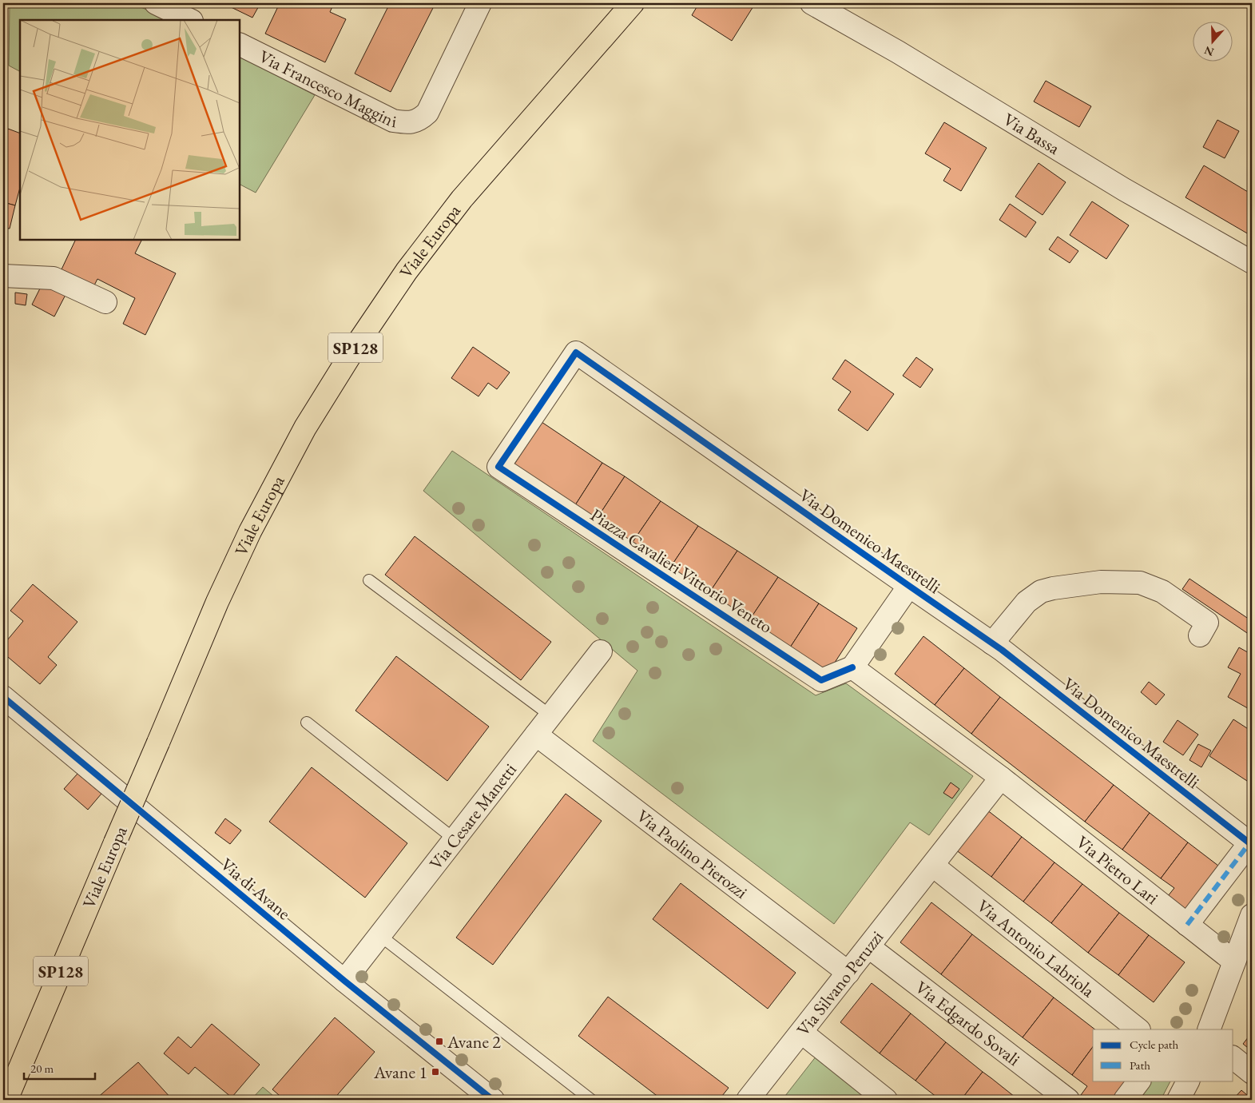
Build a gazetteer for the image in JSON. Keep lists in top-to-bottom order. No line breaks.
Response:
{"streets":{"main road":["Viale Europa","SP128"],"street":["Via Francesco Maggini","Via Bassa","Via Domenico Maestrelli","Piazza Cavalieri Vittorio Veneto","Via Cesare Manetti","Via Paolino Pierozzi","Via Pietro Lari","Via di Avane","Via Antonio Labriola","Via Silvano Peruzzi","Via Edgardo Sovali"]},"crossings":[["Via Domenico Maestrelli","Piazza Cavalieri Vittorio Veneto"],["Via Cesare Manetti","Via Paolino Pierozzi"],["Via Cesare Manetti","Via di Avane"],["Via Paolino Pierozzi","Via Silvano Peruzzi"],["Via Antonio Labriola","Via Silvano Peruzzi"],["Via Silvano Peruzzi","Via Edgardo Sovali"]],"places":{"transit":["Avane 2","Avane 1"]},"legend":["Cycle path","Path"],"scale_bar":"20 m","north":"bottom"}
